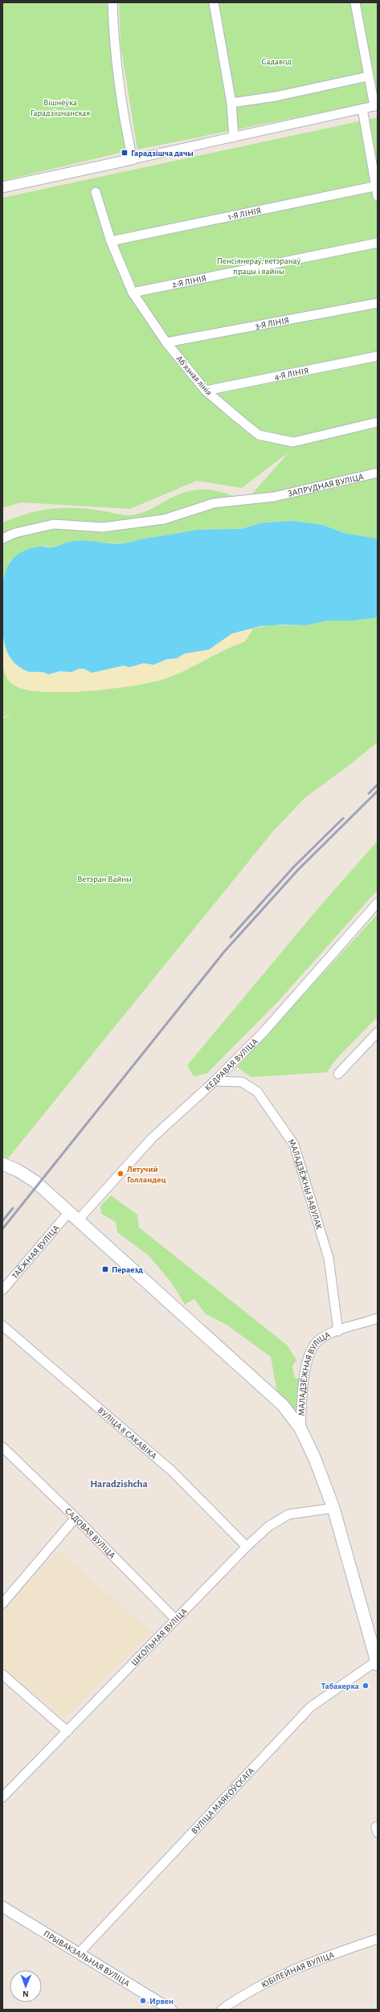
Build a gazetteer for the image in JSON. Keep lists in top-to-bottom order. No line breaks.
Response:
{"streets":{"street":["1-Я ЛІНІЯ","2-Я ЛІНІЯ","3-Я ЛІНІЯ","4-Я ЛІНІЯ","Абʼязная лінія","ЗАПРУДНАЯ ВУЛІЦА","КЕДРАВАЯ ВУЛІЦА","МАЛАДЗЁЖНЫ ЗАВУЛАК","ТАЁЖНАЯ ВУЛІЦА","МАЛАДЗЁЖНАЯ ВУЛІЦА","ВУЛІЦА 8 САКАВІКА","САДОВАЯ ВУЛІЦА","ШКОЛЬНАЯ ВУЛІЦА","ВУЛІЦА МАЯКОЎСКАГА","ПРЫВАКЗАЛЬНАЯ ВУЛІЦА","ЮБІЛЕЙНАЯ ВУЛІЦА"]},"crossings":[["1-Я ЛІНІЯ","Абʼязная лінія"],["2-Я ЛІНІЯ","Абʼязная лінія"],["3-Я ЛІНІЯ","Абʼязная лінія"],["4-Я ЛІНІЯ","Абʼязная лінія"],["КЕДРАВАЯ ВУЛІЦА","МАЛАДЗЁЖНЫ ЗАВУЛАК"],["МАЛАДЗЁЖНЫ ЗАВУЛАК","МАЛАДЗЁЖНАЯ ВУЛІЦА"],["ВУЛІЦА 8 САКАВІКА","ШКОЛЬНАЯ ВУЛІЦА"],["САДОВАЯ ВУЛІЦА","ШКОЛЬНАЯ ВУЛІЦА"],["ВУЛІЦА МАЯКОЎСКАГА","ПРЫВАКЗАЛЬНАЯ ВУЛІЦА"]],"districts":["Haradzishcha"],"parks":["Садавод","Вішнёўка Гарадзішчанская","Пенсіянераў, ветэранаў працы і вайны","Ветэран Вайны"],"places":{"transit":["Гарадзішча дачы","Пераезд"],"other":["Летучий Голландец","Табакерка","Ирвен"]},"north":"bottom"}
